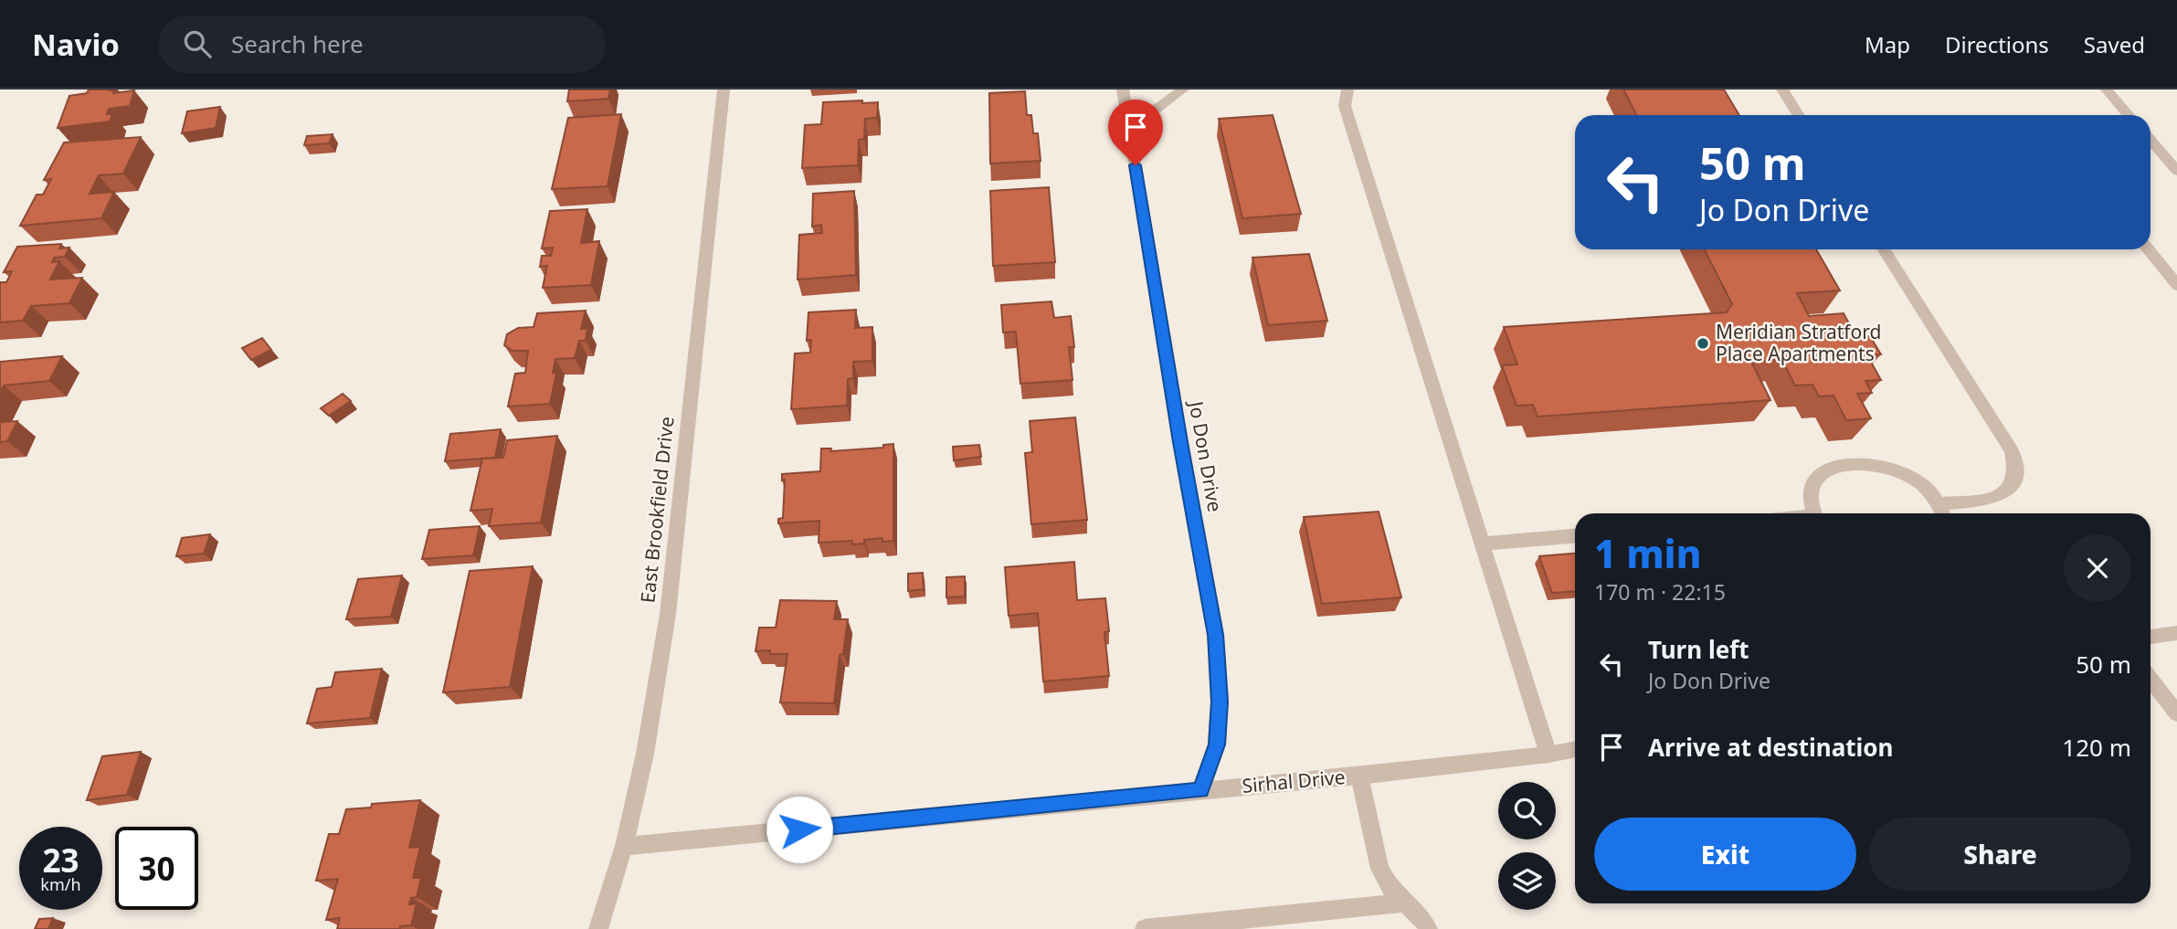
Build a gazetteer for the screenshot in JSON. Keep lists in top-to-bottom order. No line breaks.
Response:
{"streets":{"street":["Jo Don Drive","East Brookfield Drive","Sirhal Drive"]},"crossings":[["Jo Don Drive","Sirhal Drive"],["East Brookfield Drive","Sirhal Drive"]],"places":["Meridian Stratford Place Apartments"],"page":{"header":"Navio","search":"Search here","nav":["Map","Directions","Saved"],"turn":["50 m","Jo Don Drive"],"heading":["1 min","170 m · 22:15"],"list":[{"name":"Turn left","note":"Jo Don Drive","value":"50 m"},{"name":"Arrive at destination","value":"120 m"}],"buttons":["Exit","Share"],"speed":"23 km/h","limit":"30"}}
